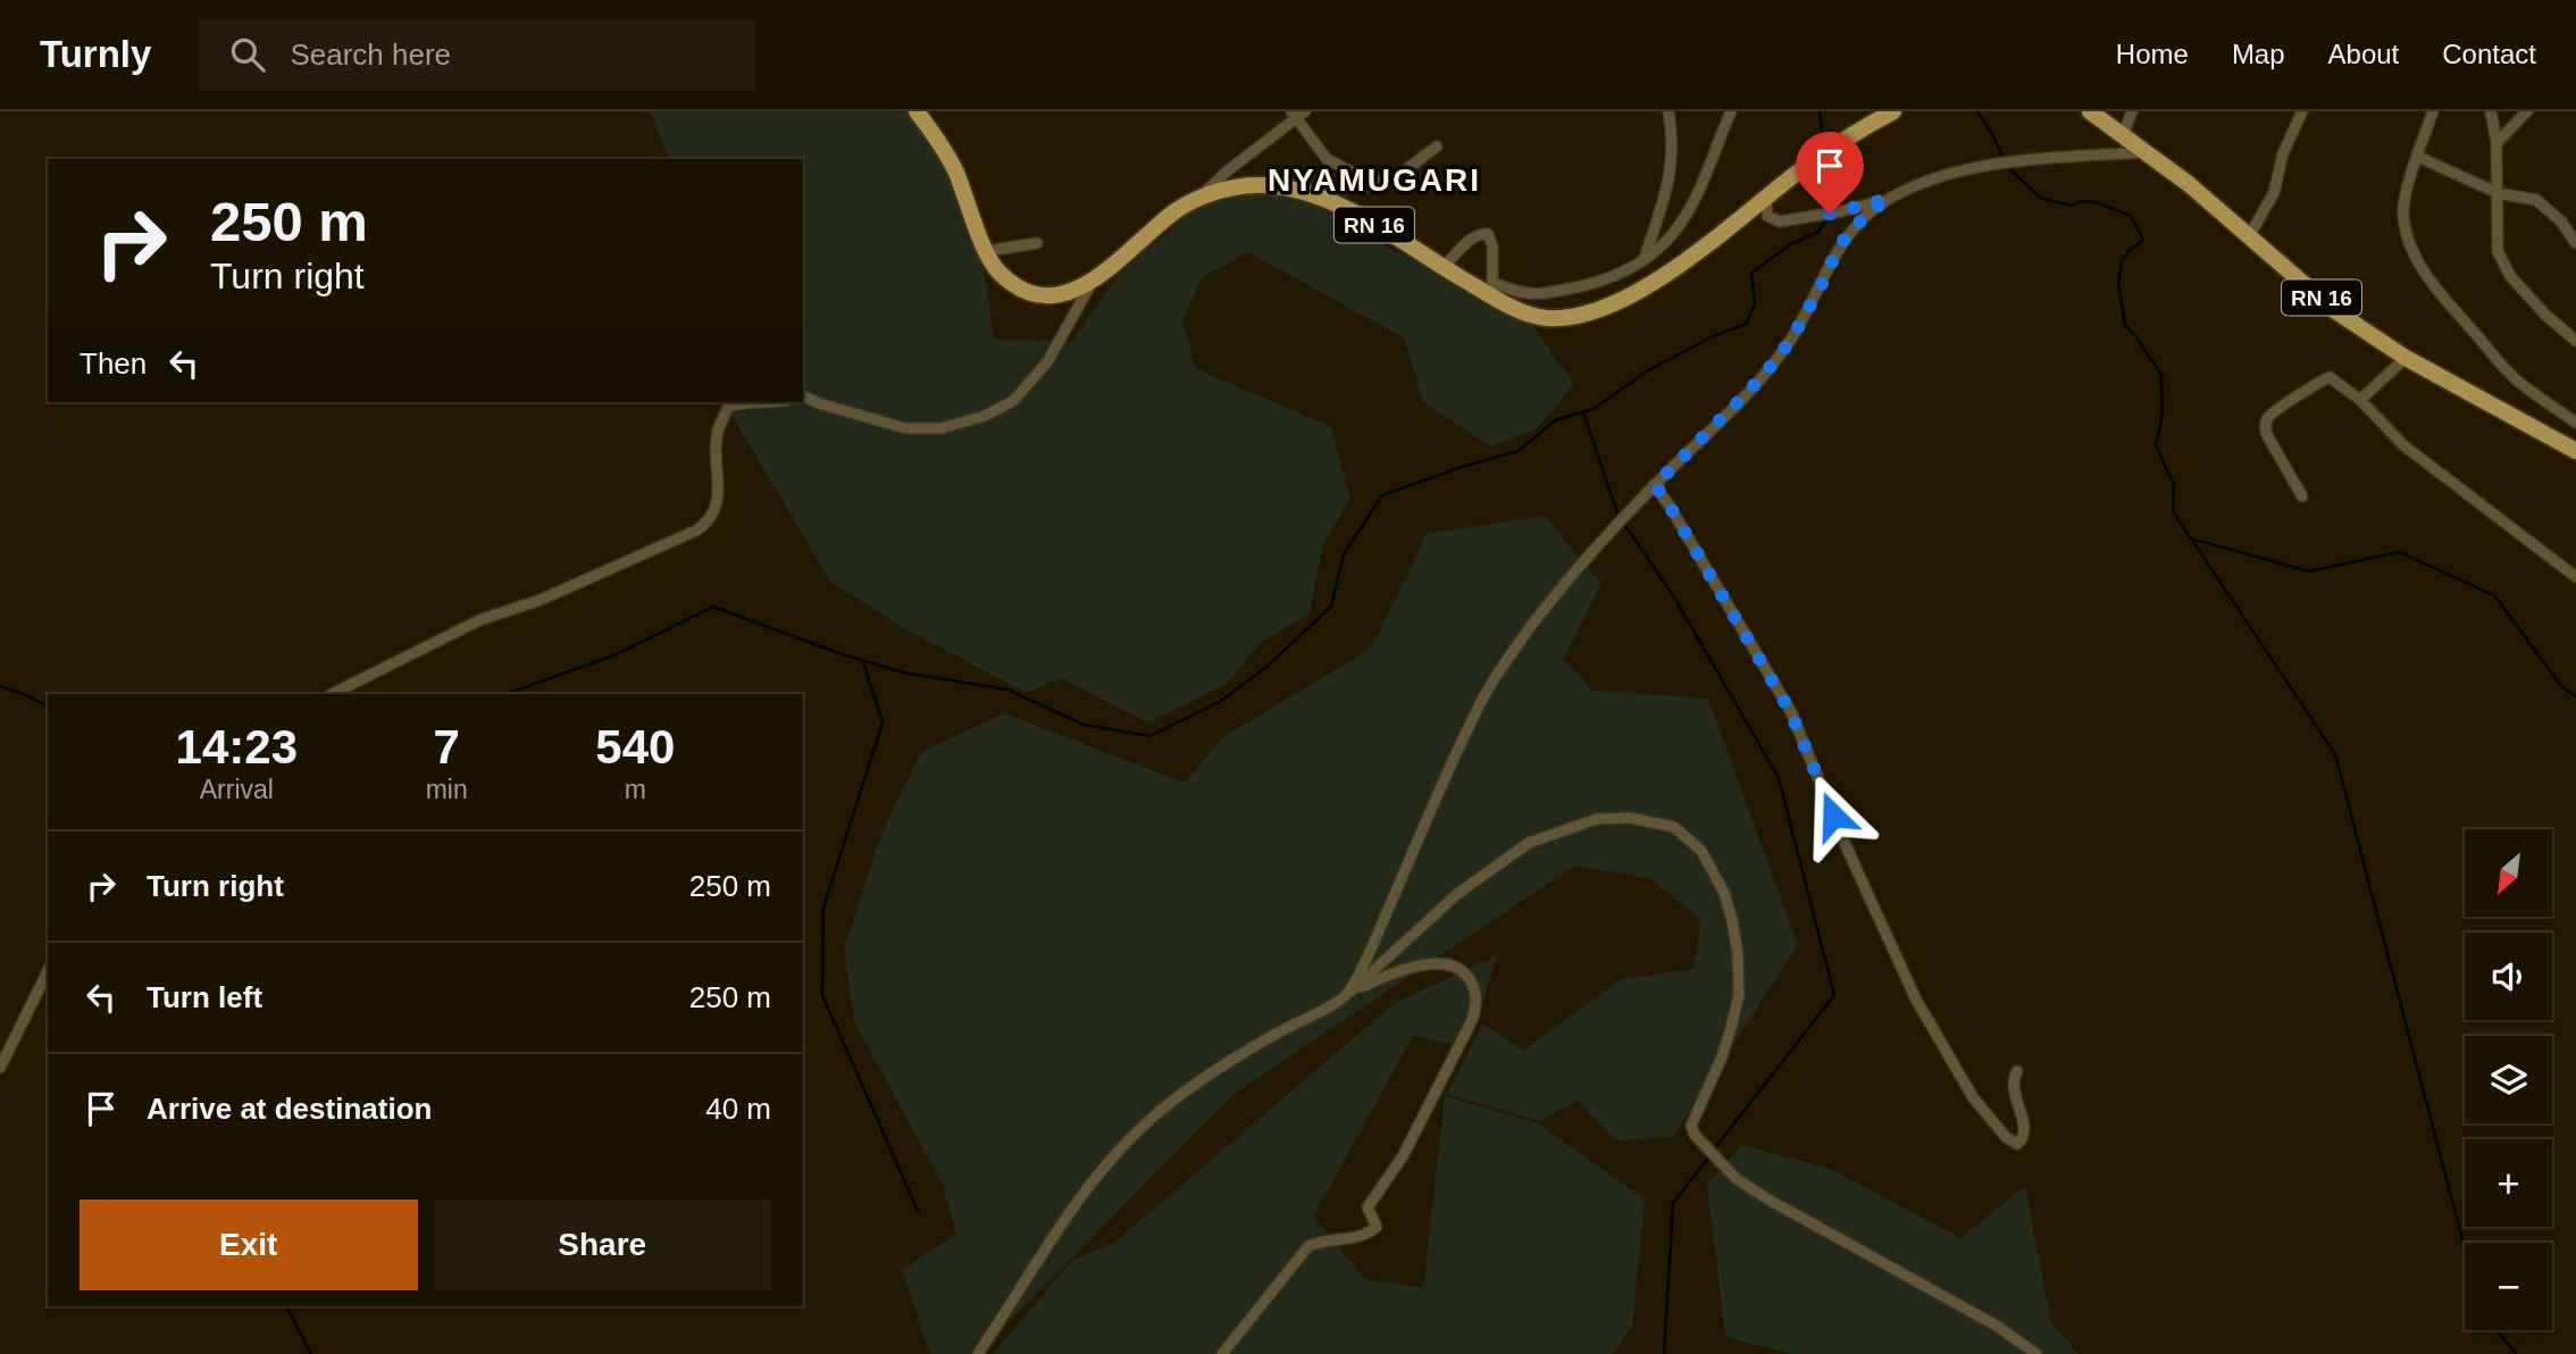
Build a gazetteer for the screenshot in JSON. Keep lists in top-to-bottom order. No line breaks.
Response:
{"streets":{"main road":["RN 16"]},"districts":["NYAMUGARI"],"north":"bottom left","page":{"header":"Turnly","search":"Search here","nav":["Home","Map","About","Contact"],"turn":["250 m","Turn right"],"then":"Then","eta":["14:23","Arrival","7","min","540","m"],"map_buttons":["+","−"],"list":[{"name":"Turn right","value":"250 m"},{"name":"Turn left","value":"250 m"},{"name":"Arrive at destination","value":"40 m"}],"buttons":["Exit","Share"]}}
